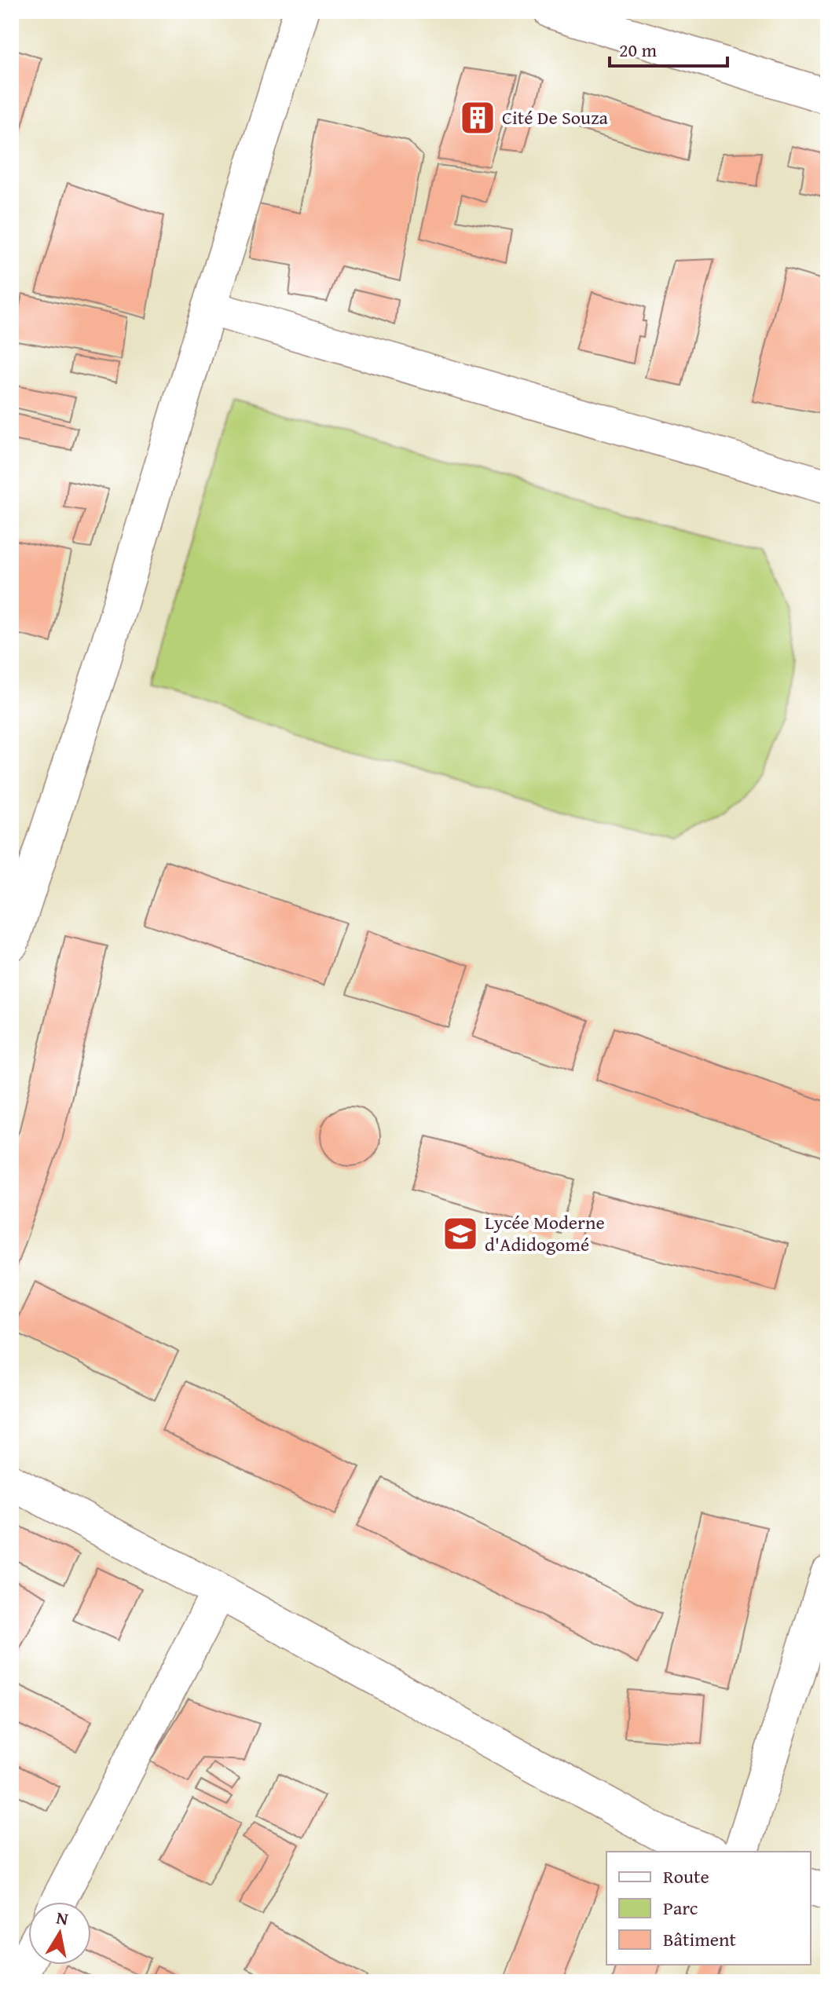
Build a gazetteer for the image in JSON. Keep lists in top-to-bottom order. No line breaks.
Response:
{"places":{"building":["Cité De Souza"],"school or university":["Lycée Moderne d'Adidogomé"]},"legend":["Route","Parc","Bâtiment"],"scale_bar":"20 m","north":"top"}
